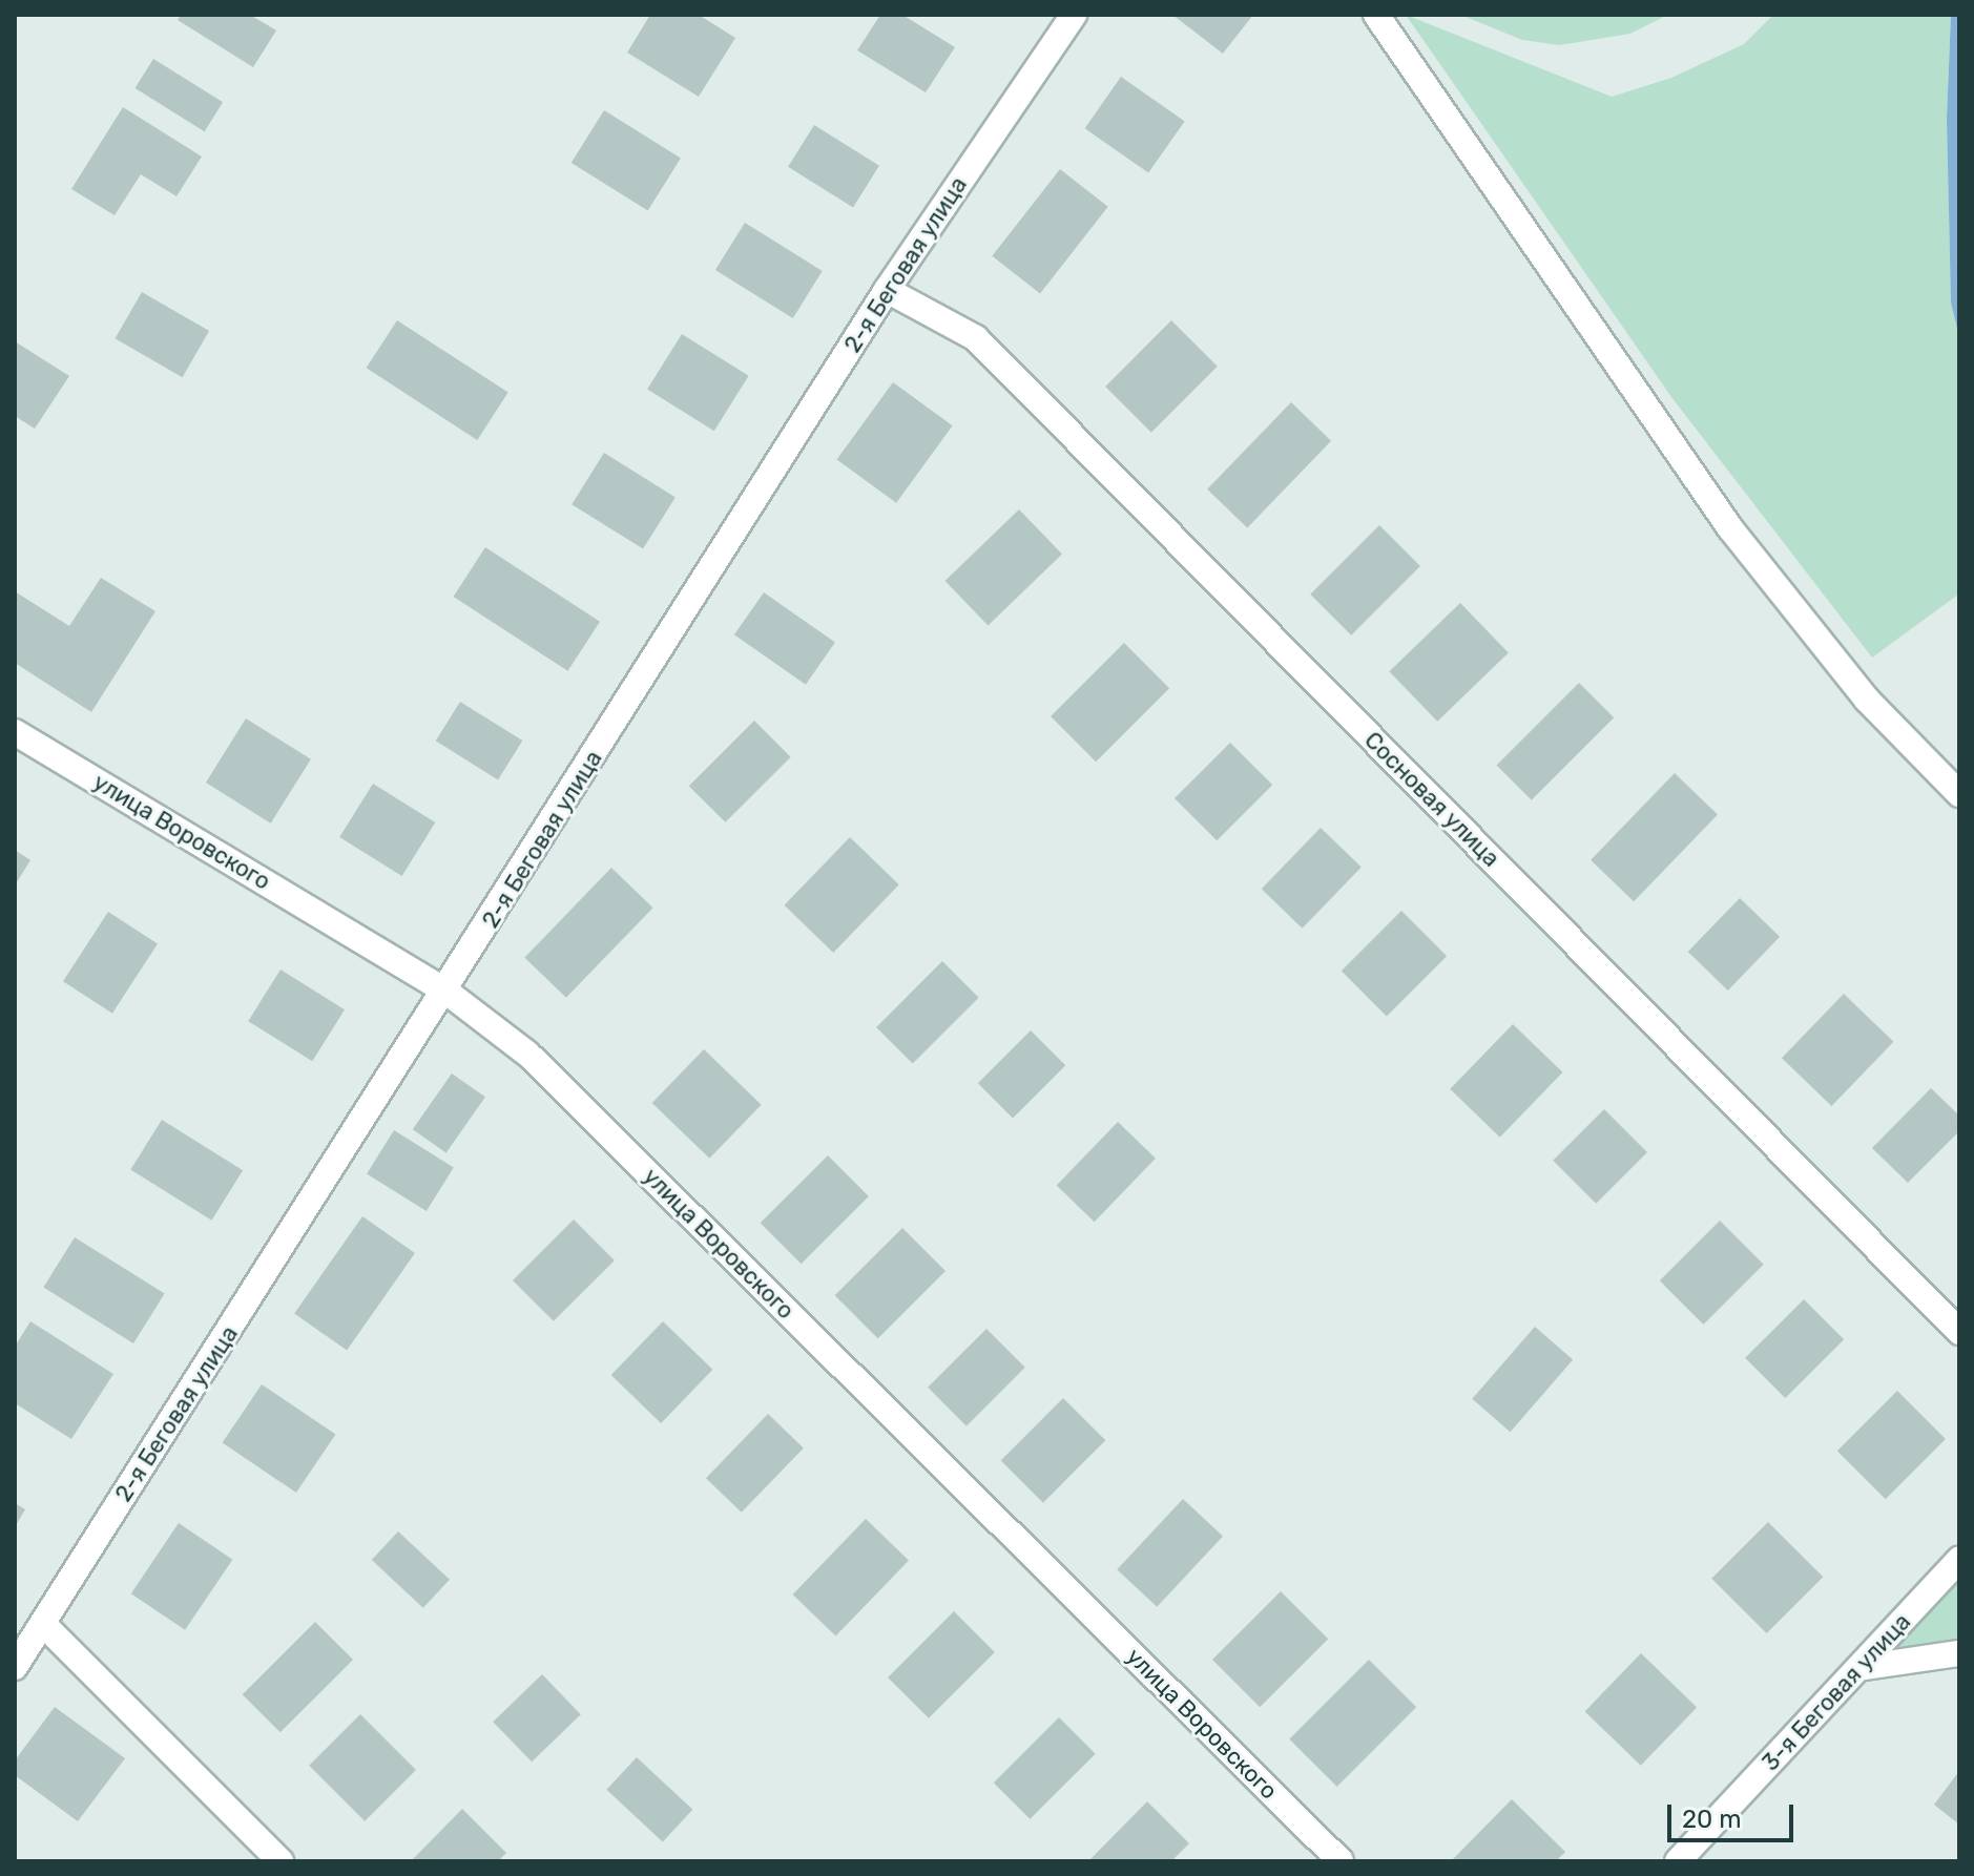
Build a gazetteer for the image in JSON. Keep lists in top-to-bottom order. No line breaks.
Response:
{"streets":{"street":["2-я Беговая улица","Сосновая улица","улица Воровского","3-я Беговая улица"]},"crossings":[["2-я Беговая улица","Сосновая улица"],["2-я Беговая улица","улица Воровского"]],"scale_bar":"20 m"}
